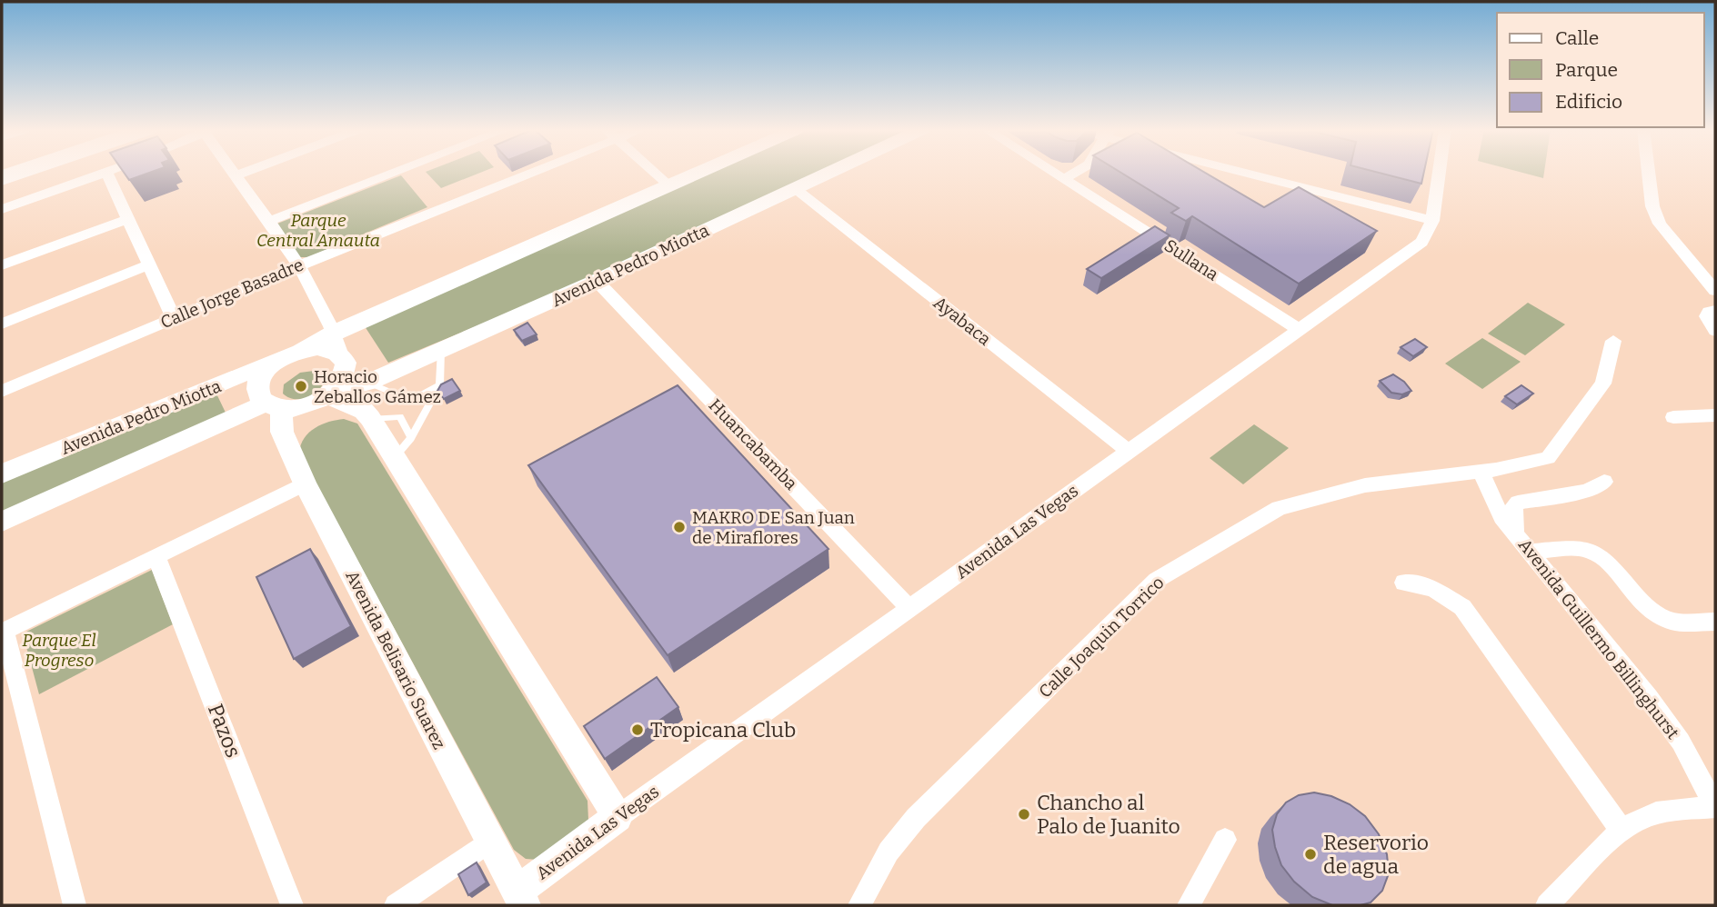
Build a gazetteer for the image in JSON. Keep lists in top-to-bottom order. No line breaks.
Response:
{"streets":{"main road":["Avenida Pedro Miotta","Avenida Las Vegas","Avenida Belisario Suarez"],"street":["Sullana","Calle Jorge Basadre","Ayabaca","Huancabamba","Calle Joaquin Torrico","Avenida Guillermo Billinghurst","Pazos"]},"crossings":[["Sullana","Avenida Las Vegas"],["Avenida Pedro Miotta","Ayabaca"],["Avenida Pedro Miotta","Huancabamba"],["Avenida Pedro Miotta","Avenida Belisario Suarez"],["Ayabaca","Avenida Las Vegas"],["Huancabamba","Avenida Las Vegas"],["Avenida Las Vegas","Avenida Belisario Suarez"],["Calle Joaquin Torrico","Avenida Guillermo Billinghurst"]],"parks":["Parque Central Amauta","Parque El Progreso"],"places":["Horacio Zeballos Gámez","MAKRO DE San Juan de Miraflores","Tropicana Club","Chancho al Palo de Juanito","Reservorio de agua"],"legend":["Calle","Parque","Edificio"]}
